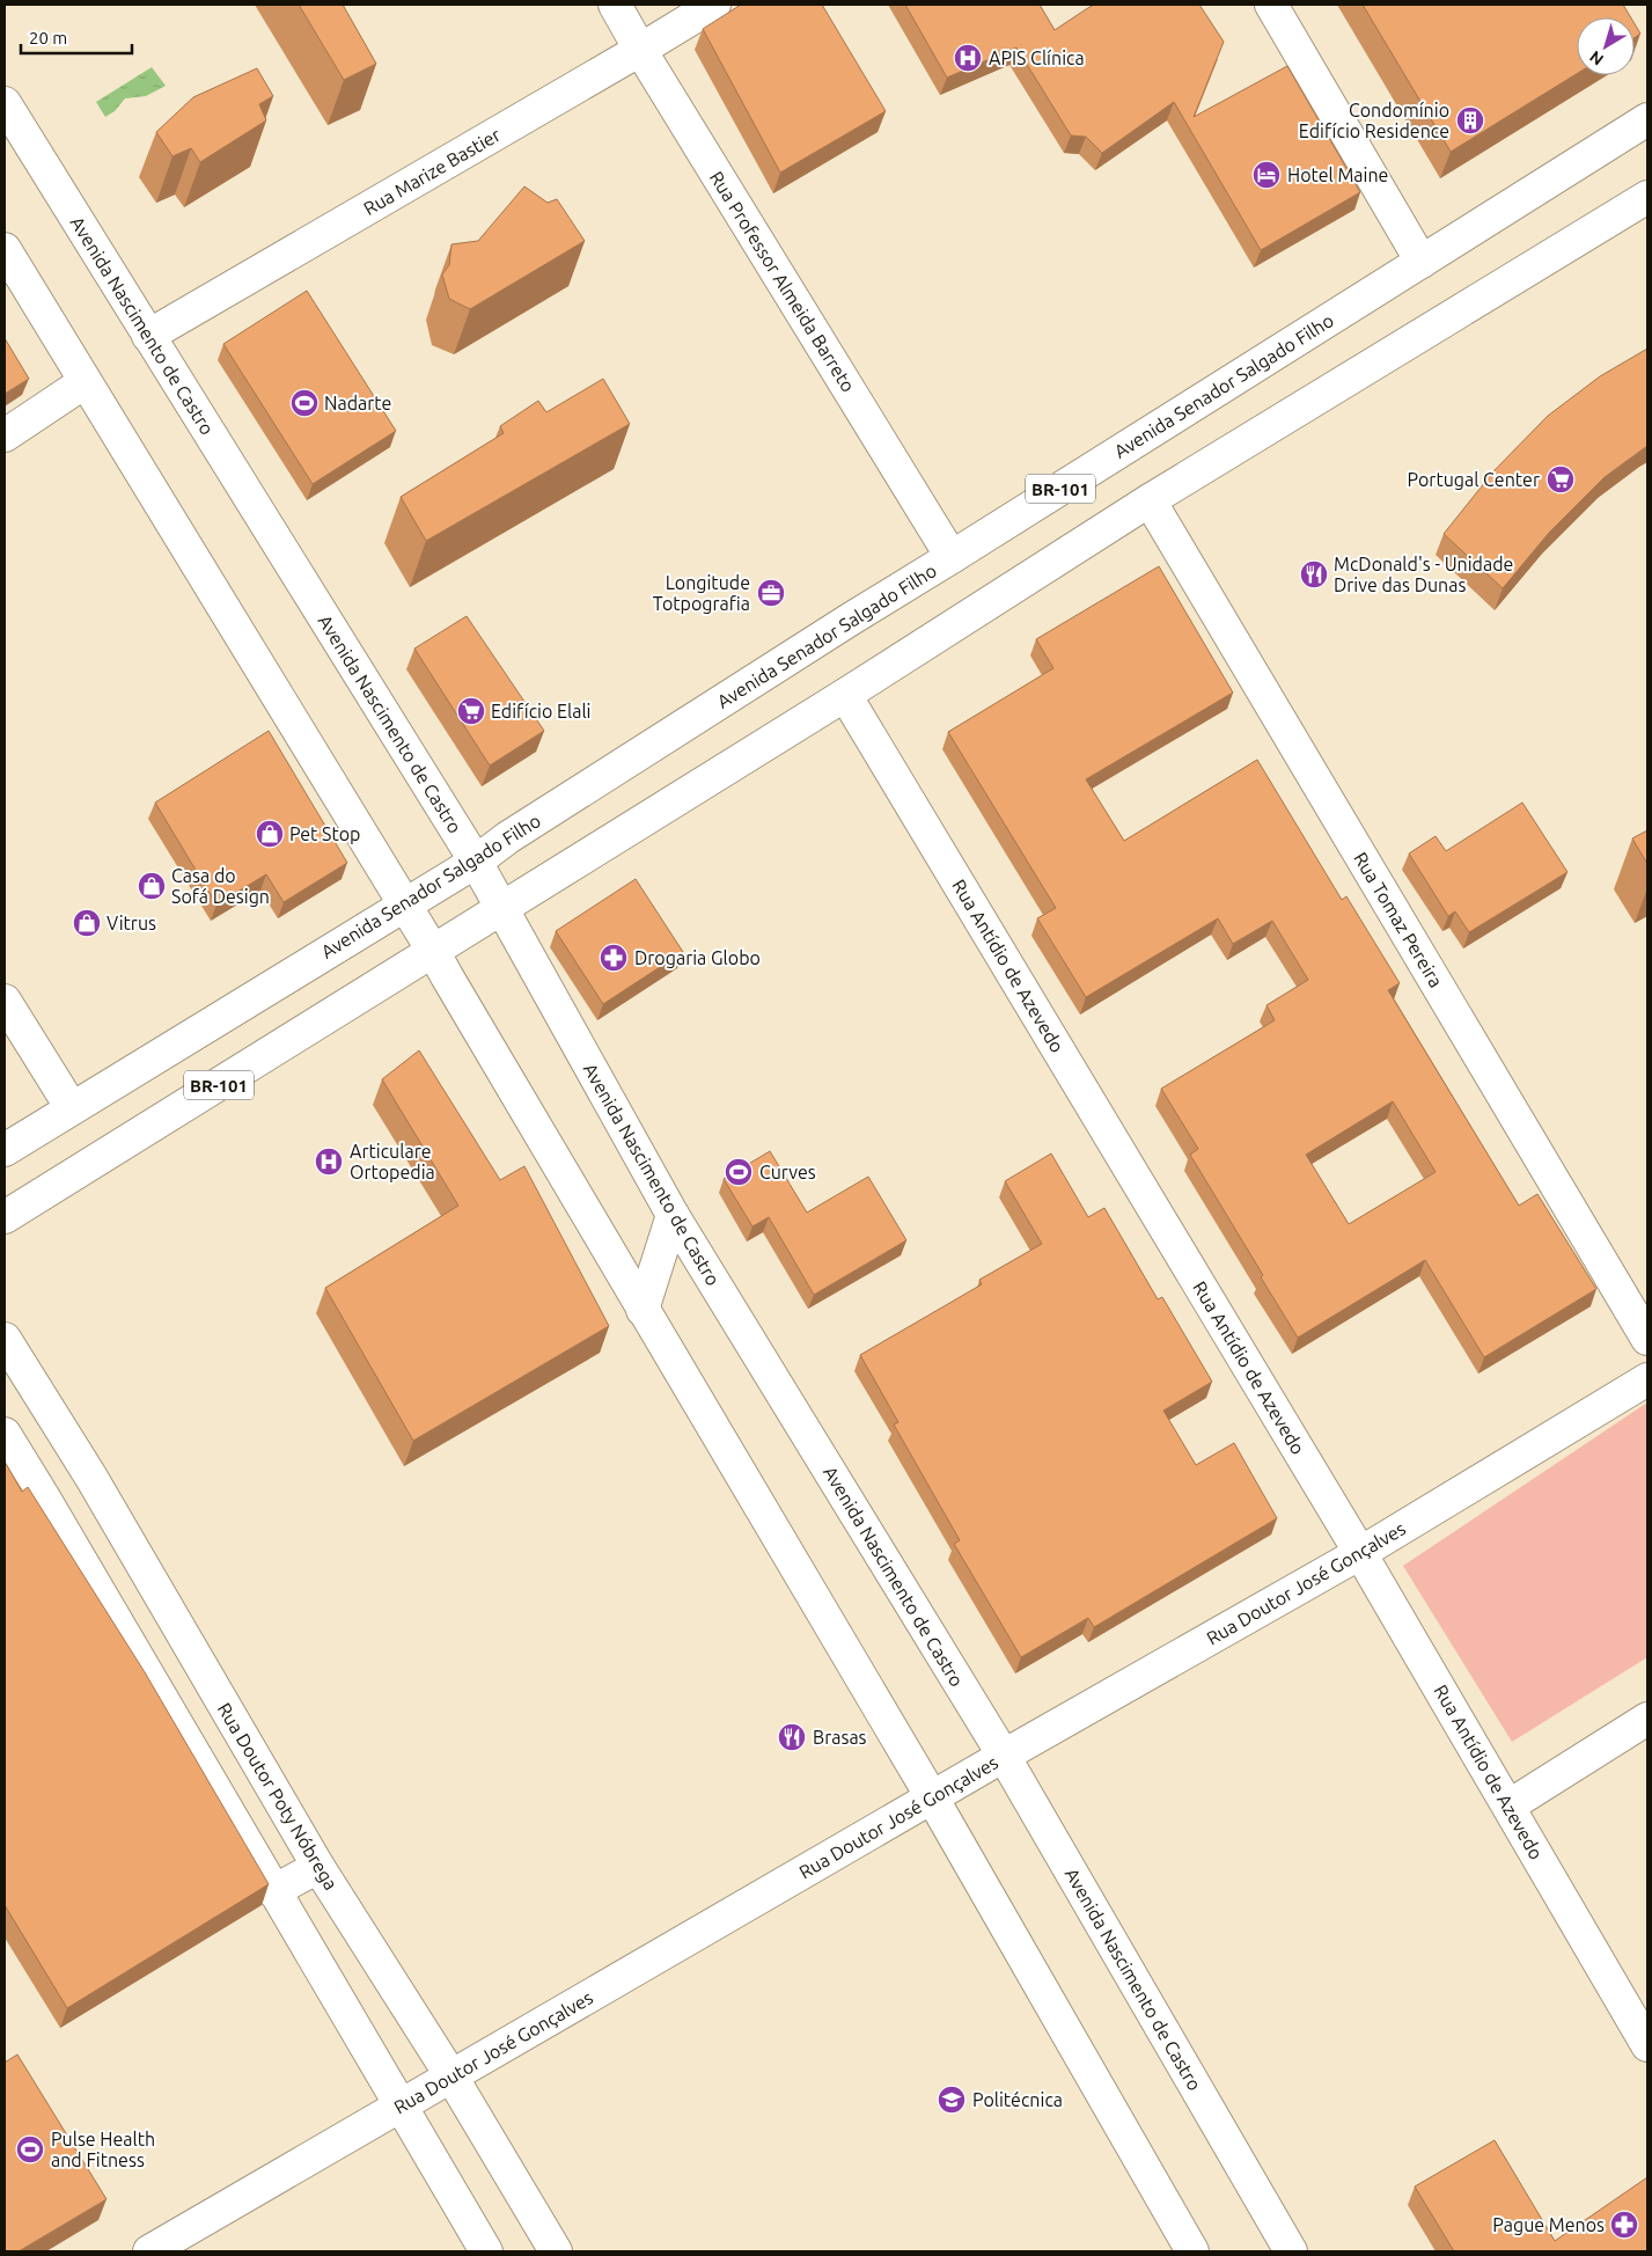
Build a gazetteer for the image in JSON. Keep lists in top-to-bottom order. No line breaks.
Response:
{"streets":{"main road":["Rua Marize Bastier","Rua Professor Almeida Barreto","Avenida Nascimento de Castro","Avenida Senador Salgado Filho","BR-101","Rua Tomaz Pereira","Rua Antídio de Azevedo","Rua Doutor José Gonçalves","Rua Doutor Poty Nóbrega"]},"crossings":[["Rua Marize Bastier","Rua Professor Almeida Barreto"],["Rua Marize Bastier","Avenida Nascimento de Castro"],["Rua Professor Almeida Barreto","Avenida Senador Salgado Filho"],["Avenida Nascimento de Castro","Avenida Senador Salgado Filho"],["Avenida Nascimento de Castro","BR-101"],["Avenida Nascimento de Castro","Rua Doutor José Gonçalves"],["BR-101","Rua Tomaz Pereira"],["BR-101","Rua Antídio de Azevedo"],["Rua Antídio de Azevedo","Rua Doutor José Gonçalves"],["Rua Doutor José Gonçalves","Rua Doutor Poty Nóbrega"]],"places":{"hospital":["APIS Clínica","Articulare Ortopedia"],"building":["Condomínio Edifício Residence"],"hotel":["Hotel Maine"],"sports":["Nadarte","Curves","Pulse Health and Fitness"],"supermarket":["Portugal Center","Edifício Elali"],"restaurant":["McDonald's - Unidade Drive das Dunas","Brasas"],"office":["Longitude Totpografia"],"shop":["Pet Stop","Casa do Sofá Design","Vitrus"],"pharmacy":["Drogaria Globo","Pague Menos"],"school or university":["Politécnica"]},"scale_bar":"20 m","north":"bottom left"}
